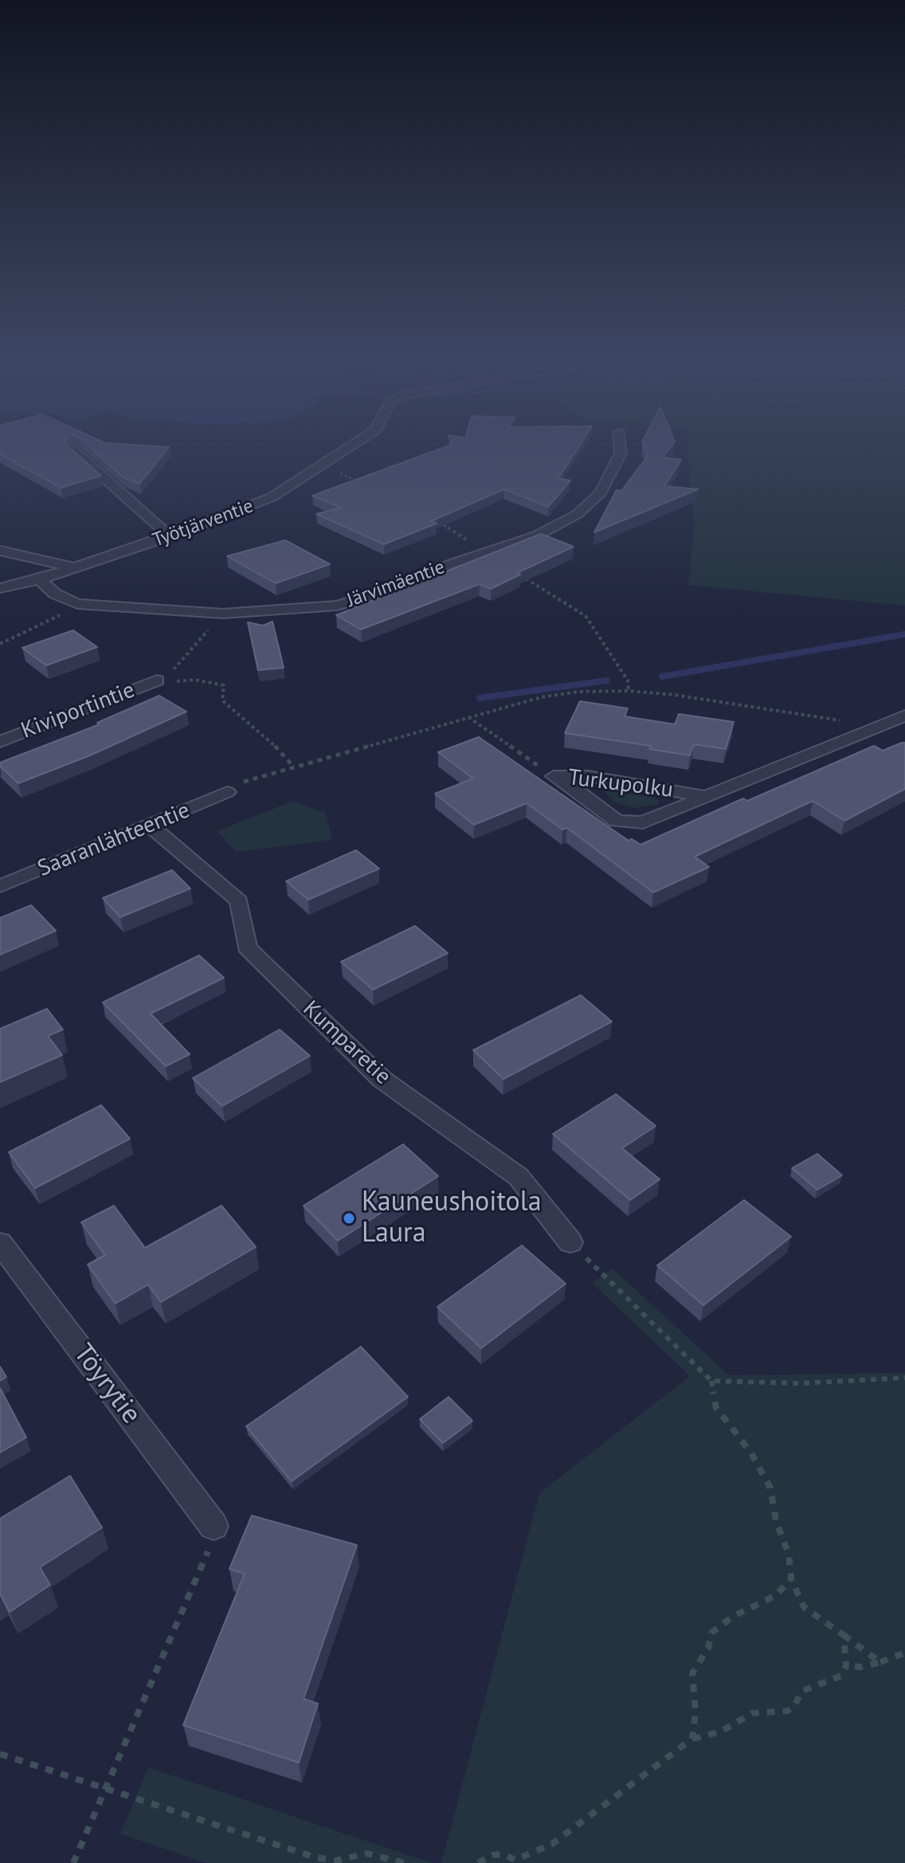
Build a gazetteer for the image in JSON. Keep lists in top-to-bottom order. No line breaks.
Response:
{"streets":{"street":["Työtjärventie","Järvimäentie","Kiviportintie","Turkupolku","Saaranlähteentie","Kumparetie","Töyrytie"]},"crossings":[["Työtjärventie","Järvimäentie"],["Saaranlähteentie","Kumparetie"]],"places":["Kauneushoitola Laura"]}
